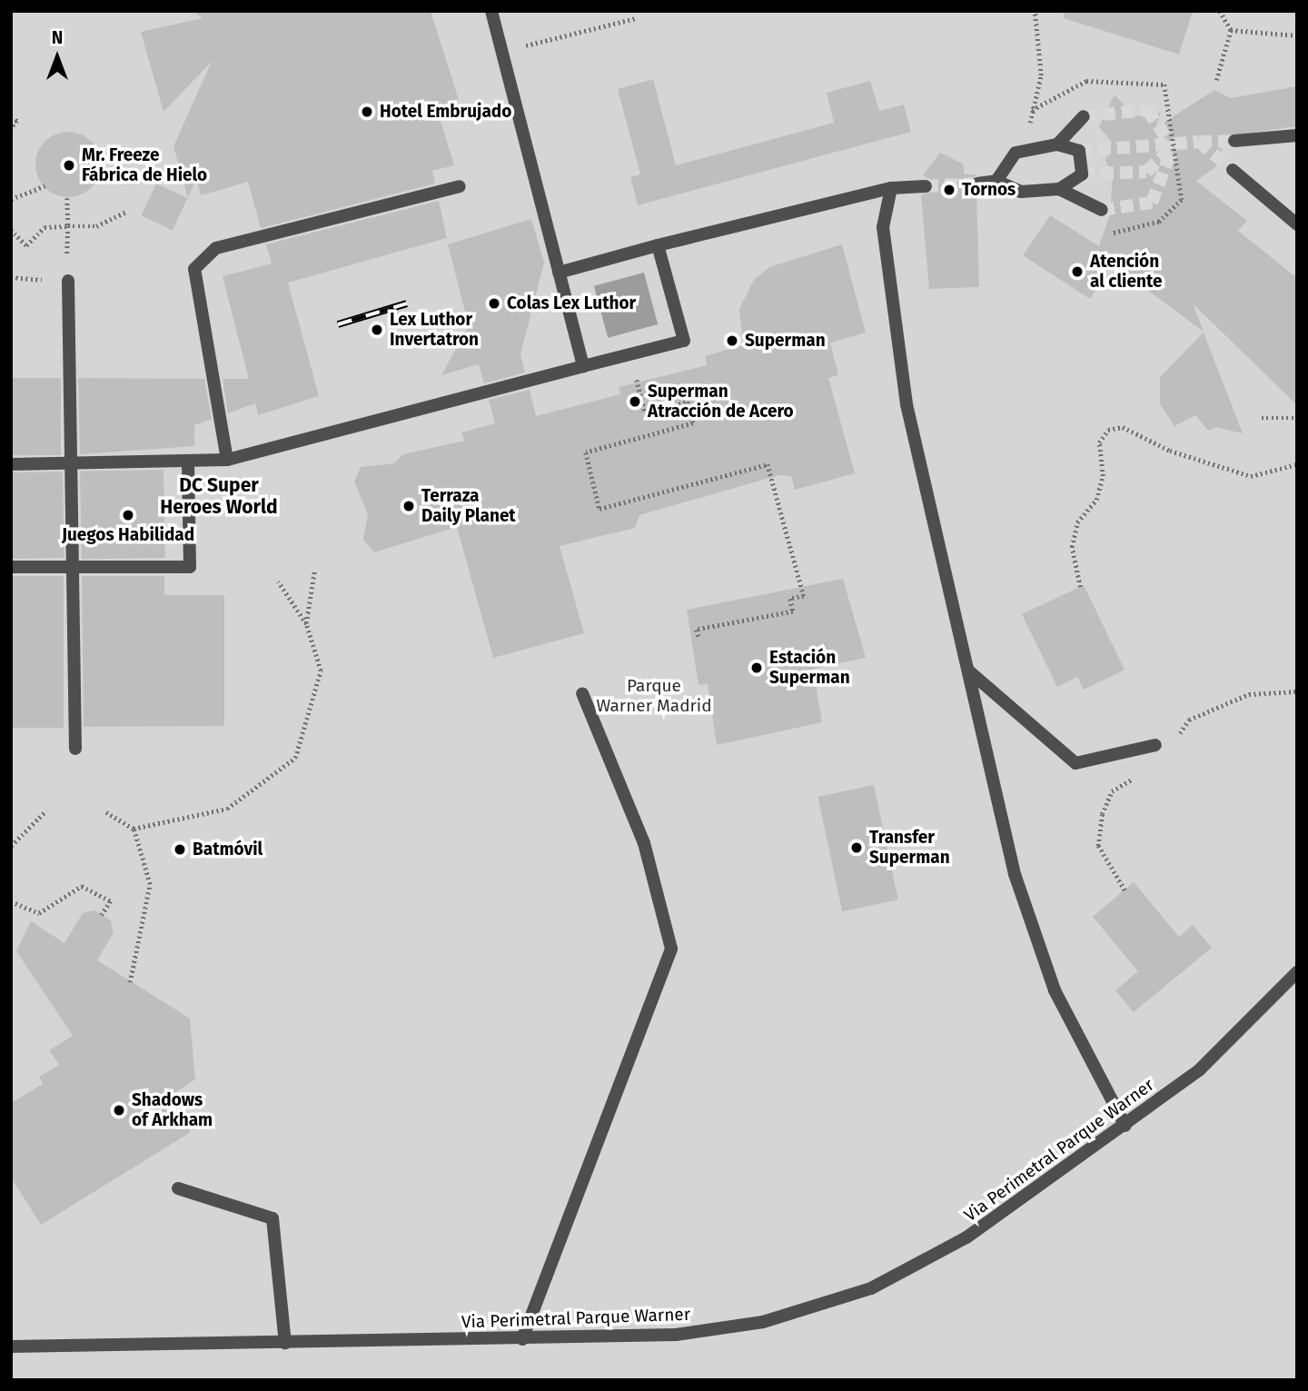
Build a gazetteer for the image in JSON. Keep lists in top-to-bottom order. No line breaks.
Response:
{"streets":{"street":["Via Perimetral Parque Warner"]},"districts":["DC Super Heroes World"],"parks":["Parque Warner Madrid"],"places":["Hotel Embrujado","Mr. Freeze Fábrica de Hielo","Tornos","Atención al cliente","Colas Lex Luthor","Lex Luthor Invertatron","Superman","Superman Atracción de Acero","Terraza Daily Planet","Juegos Habilidad","Estación Superman","Transfer Superman","Batmóvil","Shadows of Arkham"],"north":"top"}
